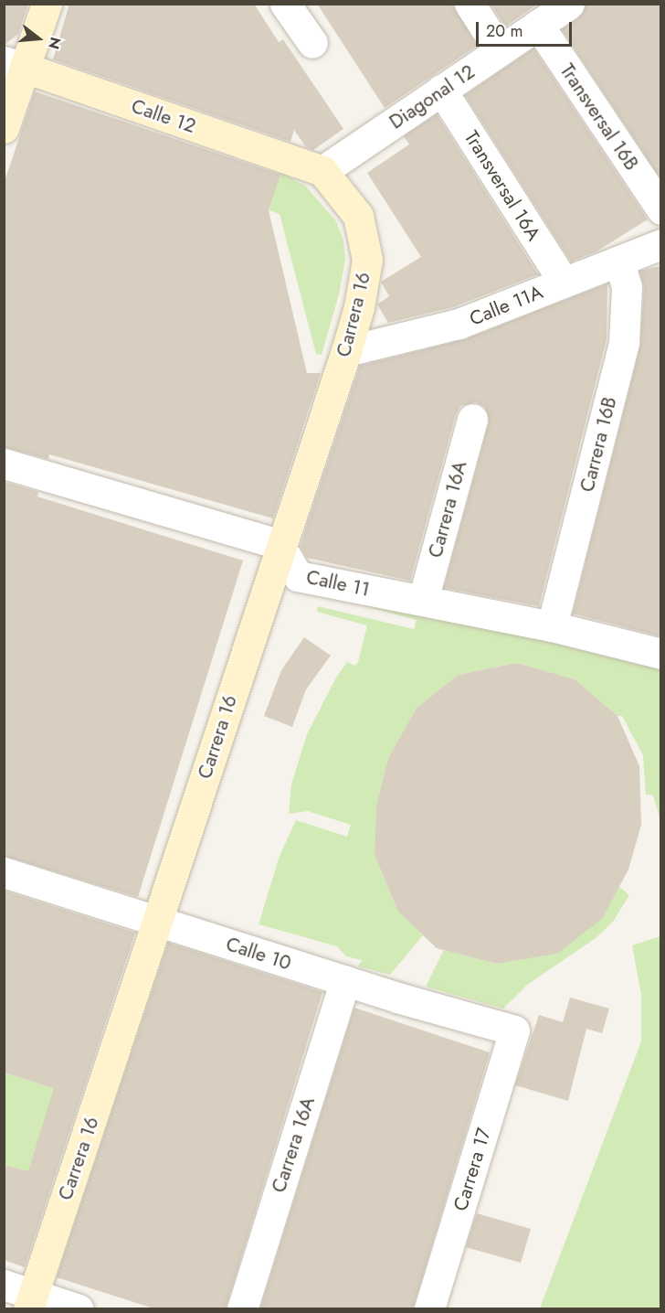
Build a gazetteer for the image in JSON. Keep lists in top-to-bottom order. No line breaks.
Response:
{"streets":{"street":["Diagonal 12","Calle 12","Transversal 16B","Transversal 16A","Calle 11A","Carrera 16","Carrera 16B","Carrera 16A","Calle 11","Calle 10","Carrera 17"]},"crossings":[["Diagonal 12","Calle 12"],["Diagonal 12","Transversal 16B"],["Diagonal 12","Transversal 16A"],["Diagonal 12","Carrera 16"],["Calle 12","Carrera 16"],["Transversal 16A","Calle 11A"],["Calle 11A","Carrera 16"],["Calle 11A","Carrera 16B"],["Carrera 16","Calle 11"],["Carrera 16","Calle 10"],["Carrera 16B","Calle 11"],["Carrera 16A","Calle 11"],["Carrera 16A","Calle 10"],["Calle 10","Carrera 17"]],"scale_bar":"20 m","north":"right"}
